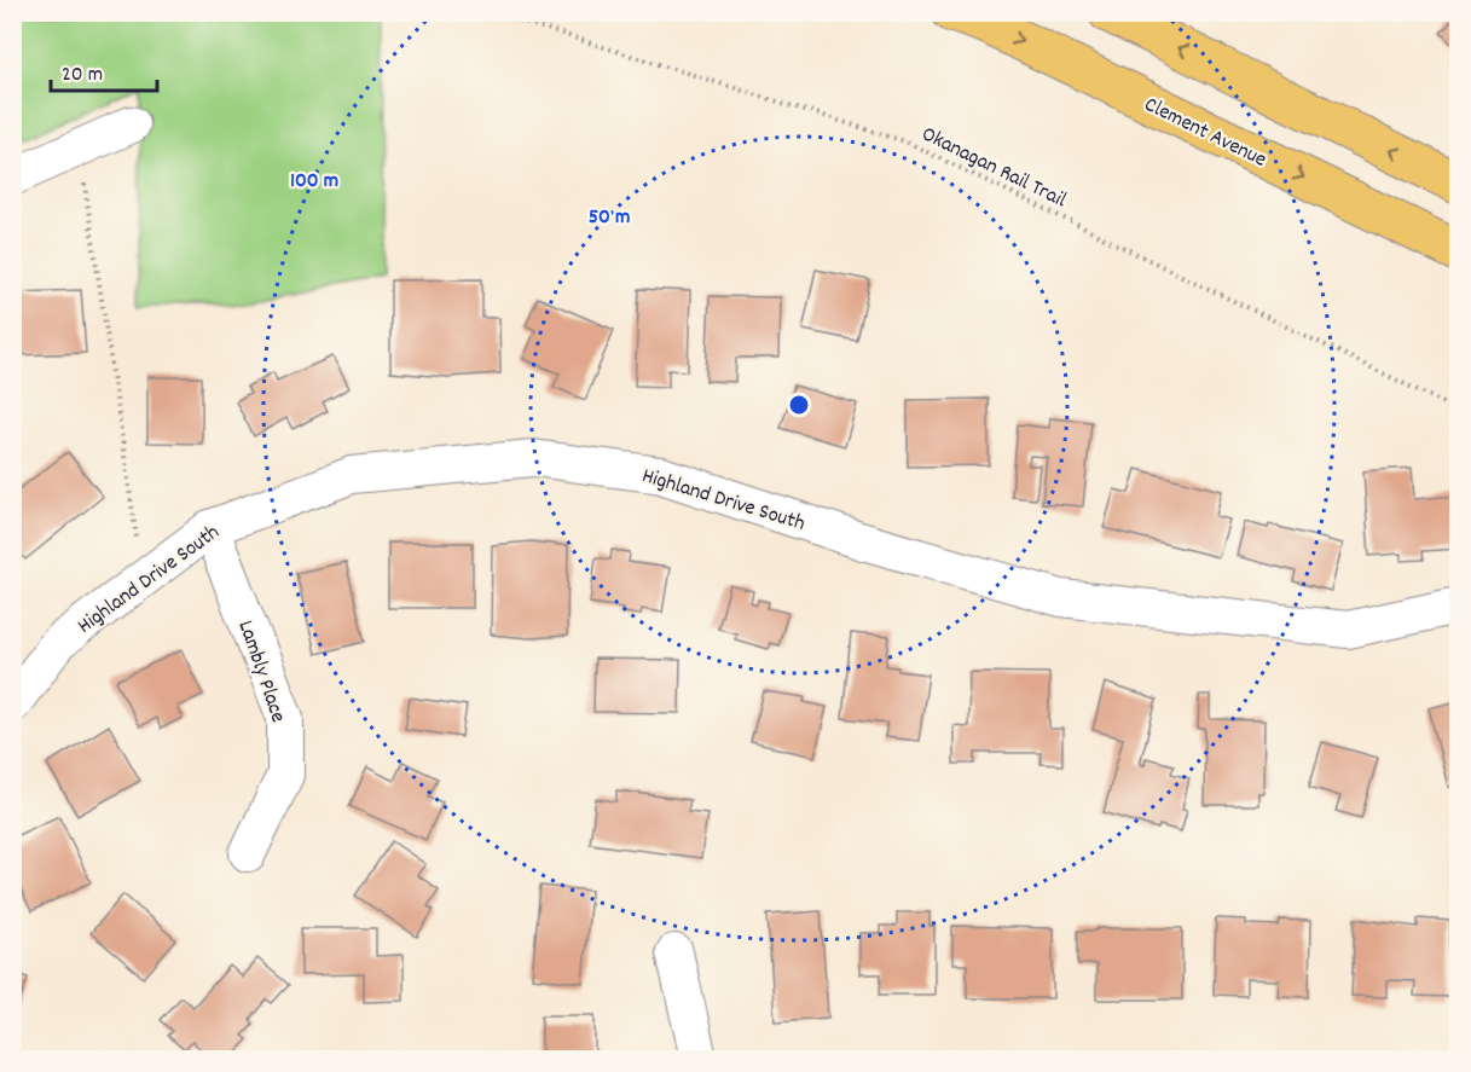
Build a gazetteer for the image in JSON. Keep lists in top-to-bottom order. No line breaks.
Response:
{"streets":{"main road":["Clement Avenue"],"street":["Highland Drive South","Lambly Place"],"path":["Okanagan Rail Trail"]},"crossings":[["Highland Drive South","Lambly Place"]],"scale_bar":"20 m","rings":["100 m","50 m"]}
